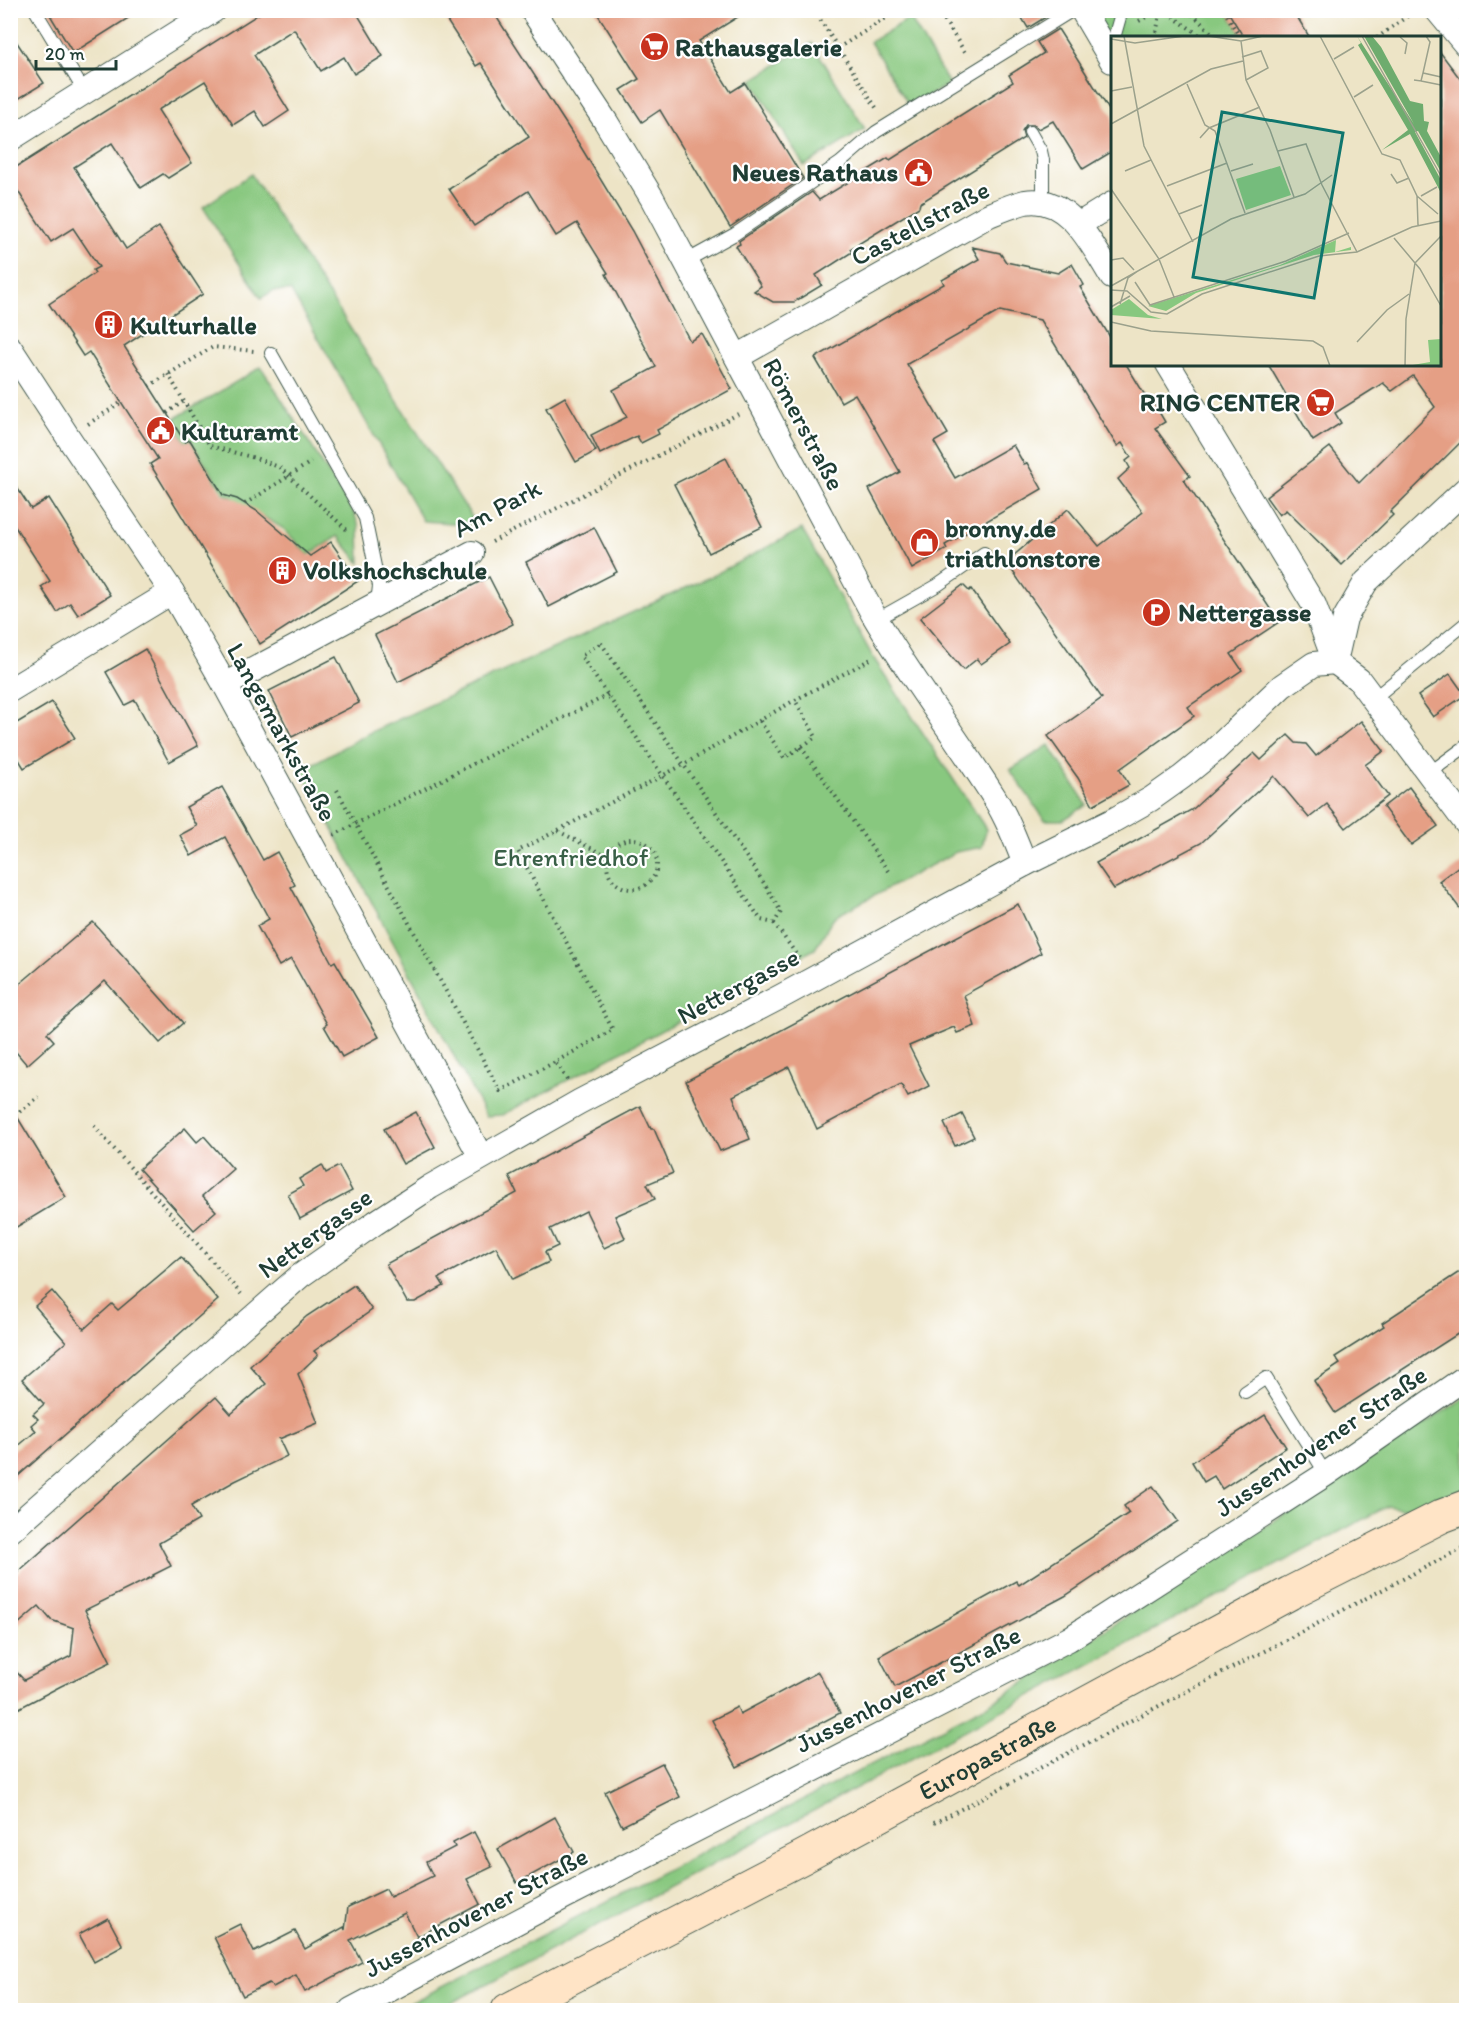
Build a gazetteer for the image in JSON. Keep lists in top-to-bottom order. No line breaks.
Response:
{"streets":{"main road":["Europastraße"],"street":["Castellstraße","Römerstraße","Am Park","Langemarkstraße","Nettergasse","Jussenhovener Straße"]},"crossings":[["Castellstraße","Römerstraße"],["Römerstraße","Nettergasse"],["Am Park","Langemarkstraße"],["Langemarkstraße","Nettergasse"]],"parks":["Ehrenfriedhof"],"places":{"supermarket":["Rathausgalerie","RING CENTER"],"public building":["Neues Rathaus","Kulturamt"],"building":["Kulturhalle","Volkshochschule"],"shop":["bronny.de triathlonstore"],"parking":["Nettergasse"]},"scale_bar":"20 m"}
